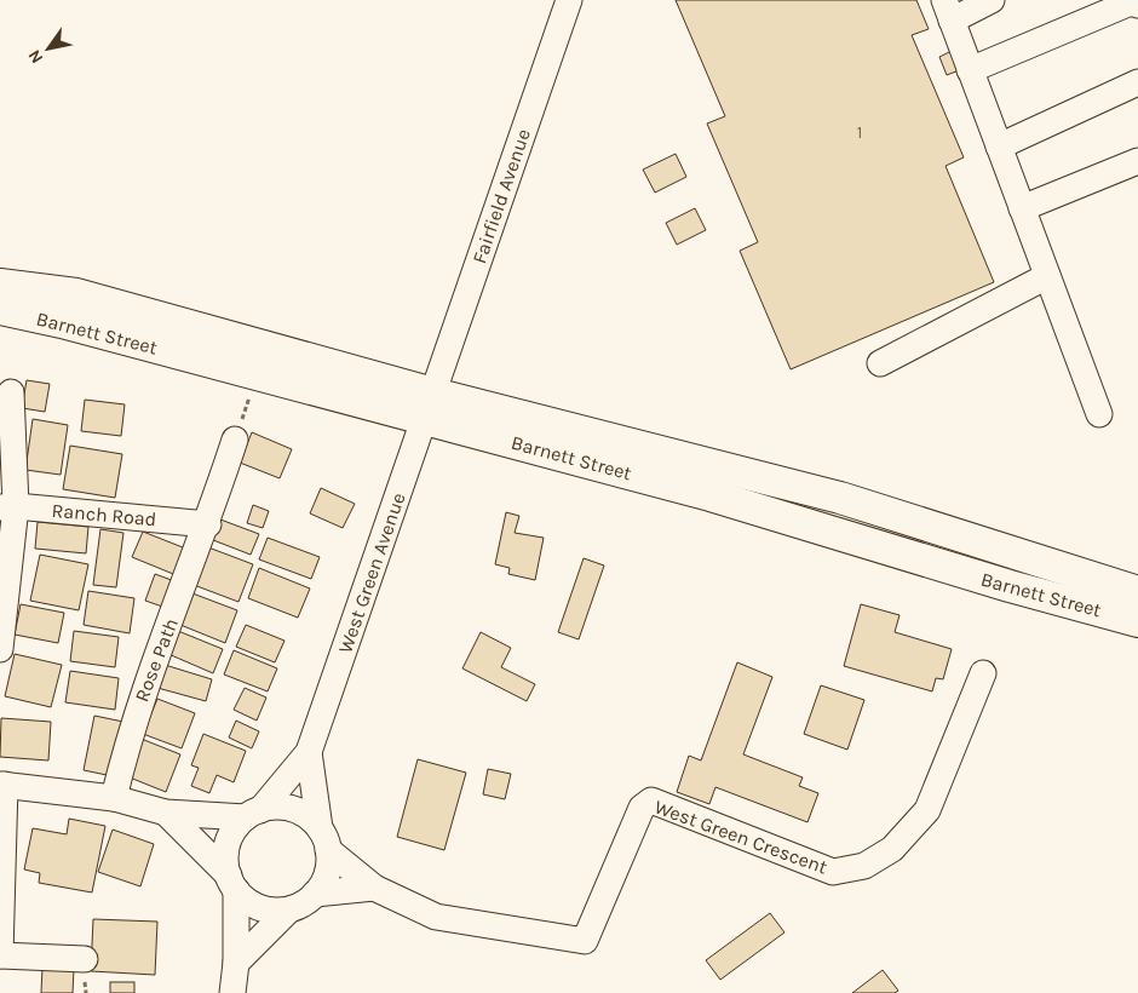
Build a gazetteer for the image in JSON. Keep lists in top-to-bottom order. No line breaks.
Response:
{"streets":{"main road":["Barnett Street"],"street":["Fairfield Avenue","Ranch Road","West Green Avenue","Rose Path","West Green Crescent"]},"crossings":[["Fairfield Avenue","Barnett Street"],["Fairfield Avenue","West Green Avenue"],["Barnett Street","West Green Avenue"],["Ranch Road","Rose Path"],["West Green Avenue","West Green Crescent"]],"house_numbers":["1"],"north":"bottom left"}
